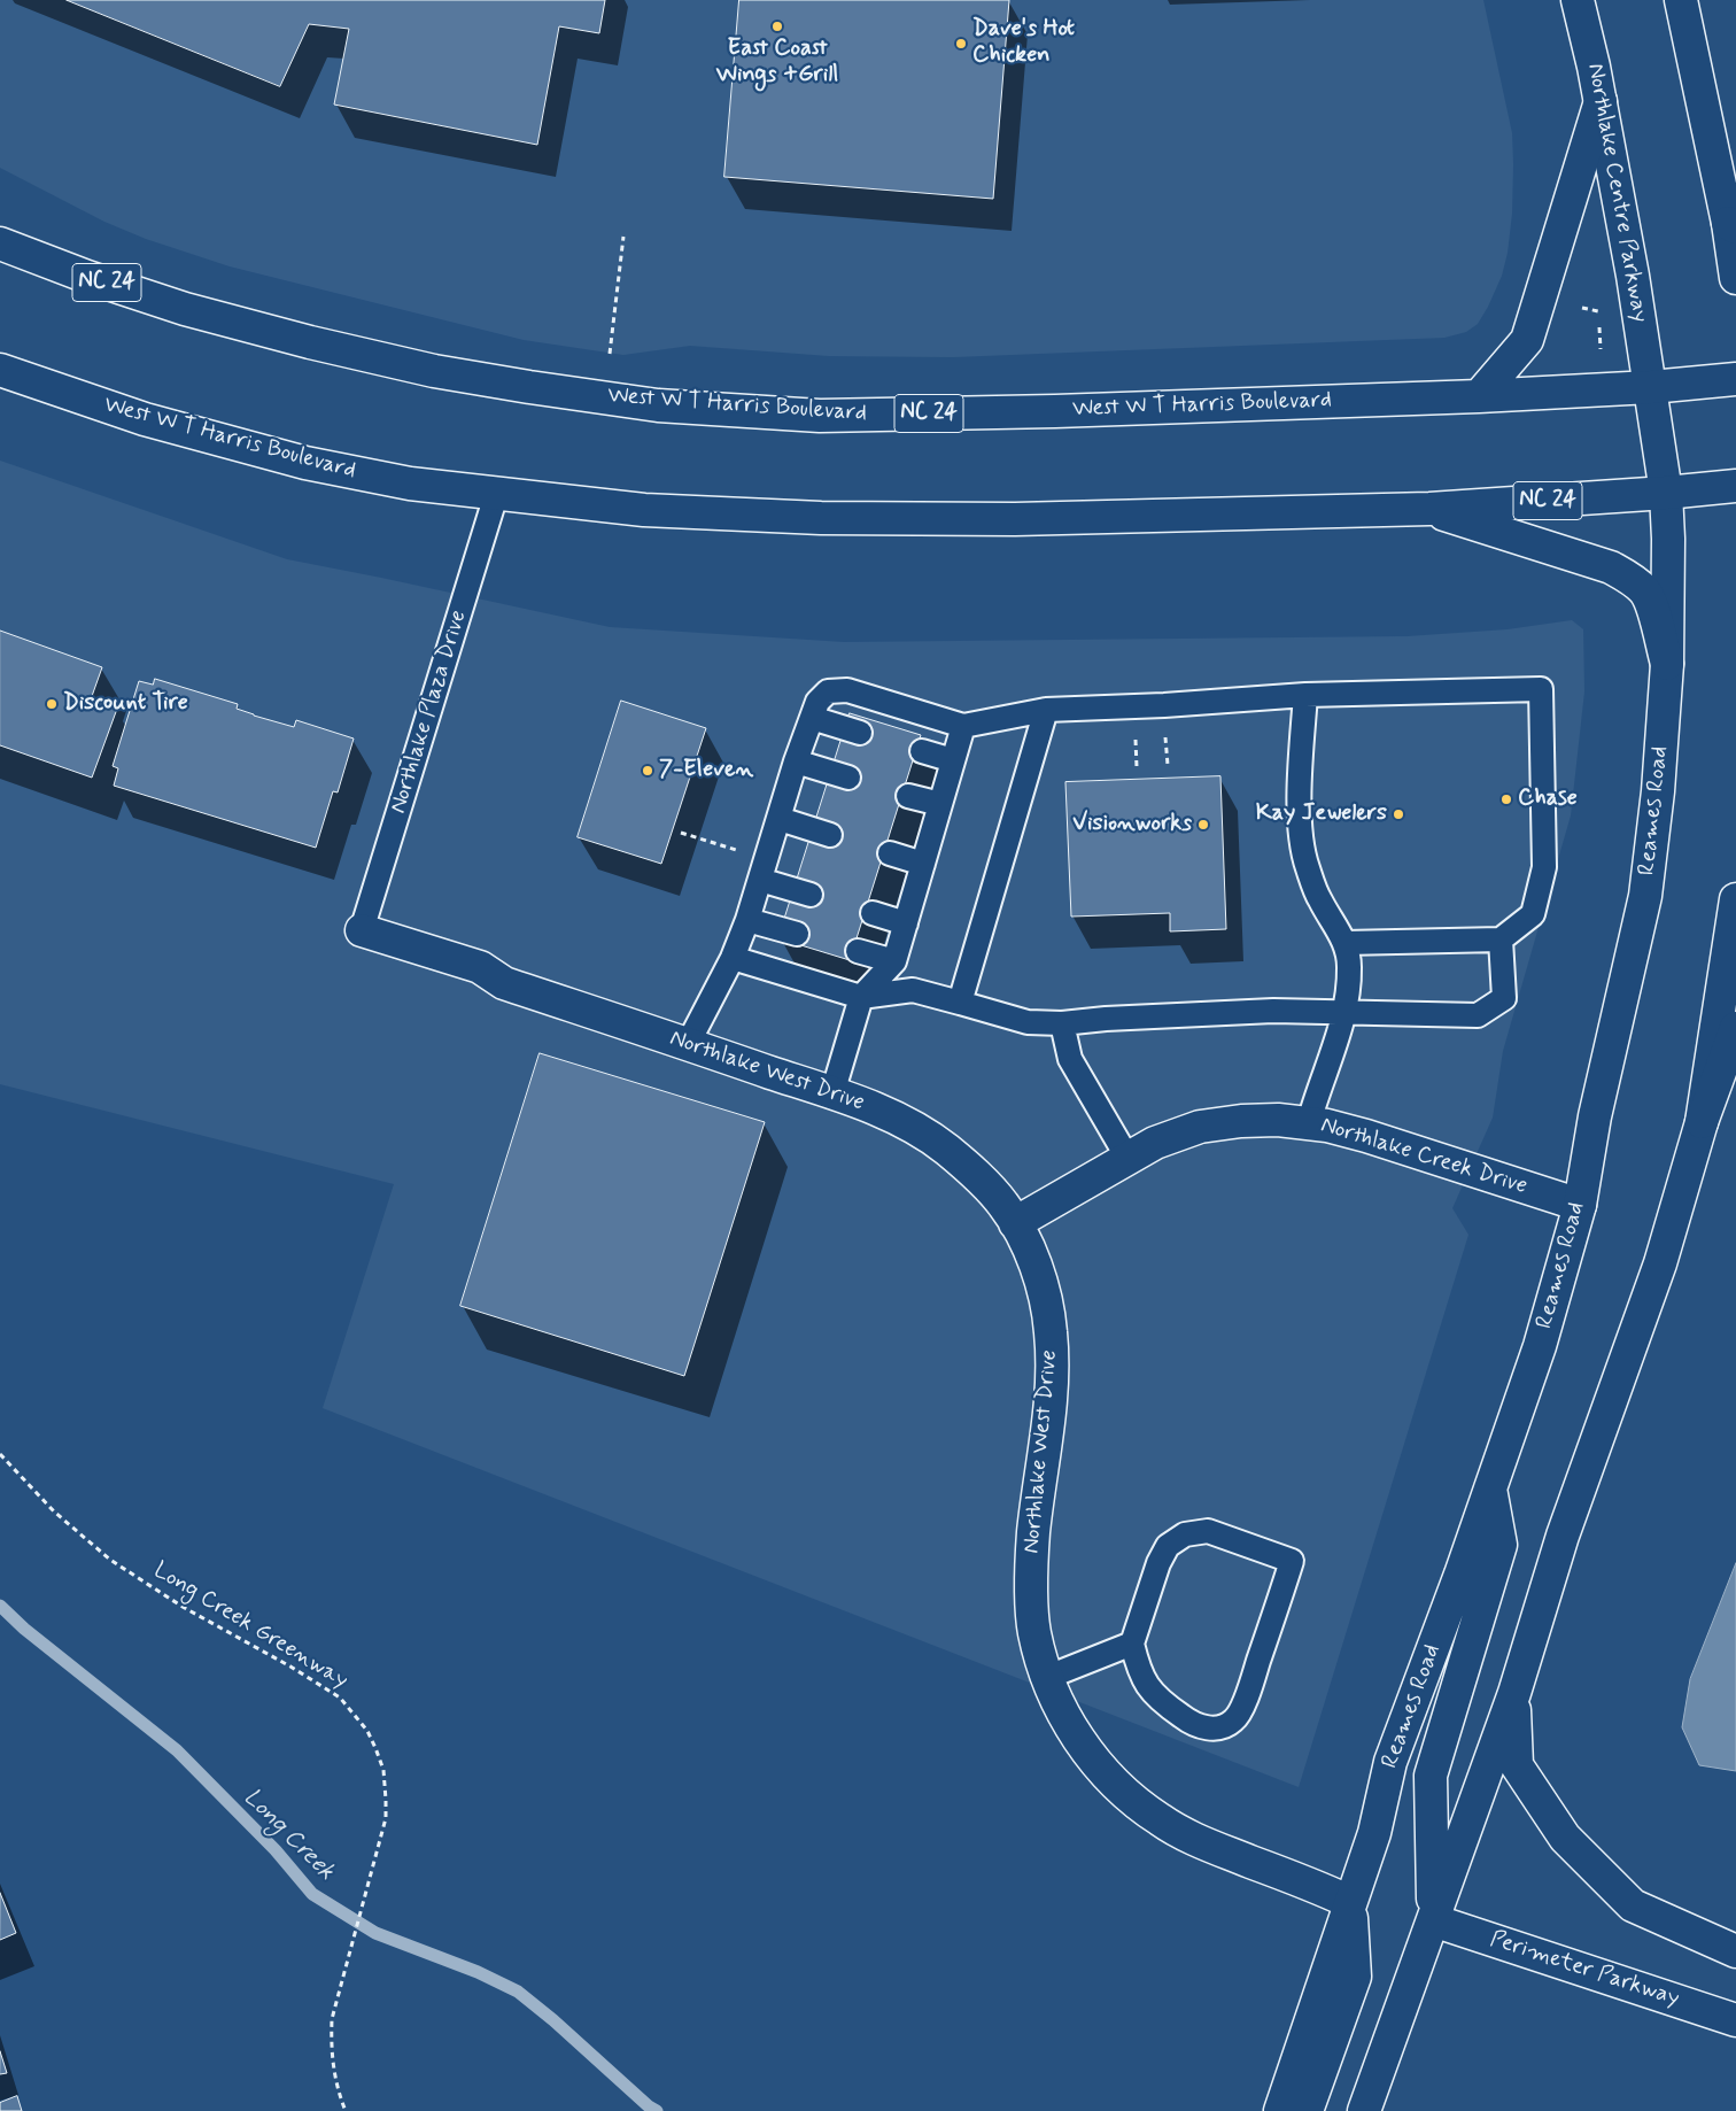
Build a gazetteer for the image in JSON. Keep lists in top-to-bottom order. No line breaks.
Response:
{"streets":{"main road":["Northlake Centre Parkway","NC 24","West W T Harris Boulevard","Reames Road","Northlake West Drive","Northlake Creek Drive","Perimeter Parkway"],"lane":["Northlake Plaza Drive"],"path":["Long Creek Greenway"]},"crossings":[["Northlake Centre Parkway","West W T Harris Boulevard"],["Northlake Centre Parkway","Reames Road"],["West W T Harris Boulevard","Northlake Plaza Drive"],["West W T Harris Boulevard","Reames Road"],["Northlake Plaza Drive","Northlake West Drive"],["Reames Road","Northlake West Drive"],["Reames Road","Northlake Creek Drive"],["Northlake West Drive","Northlake Creek Drive"]],"water":["Long Creek"],"places":["East Coast Wings +Grill","Dave's Hot Chicken","Discount Tire","7-Eleven","Chase","Kay Jewelers","Visionworks"]}
